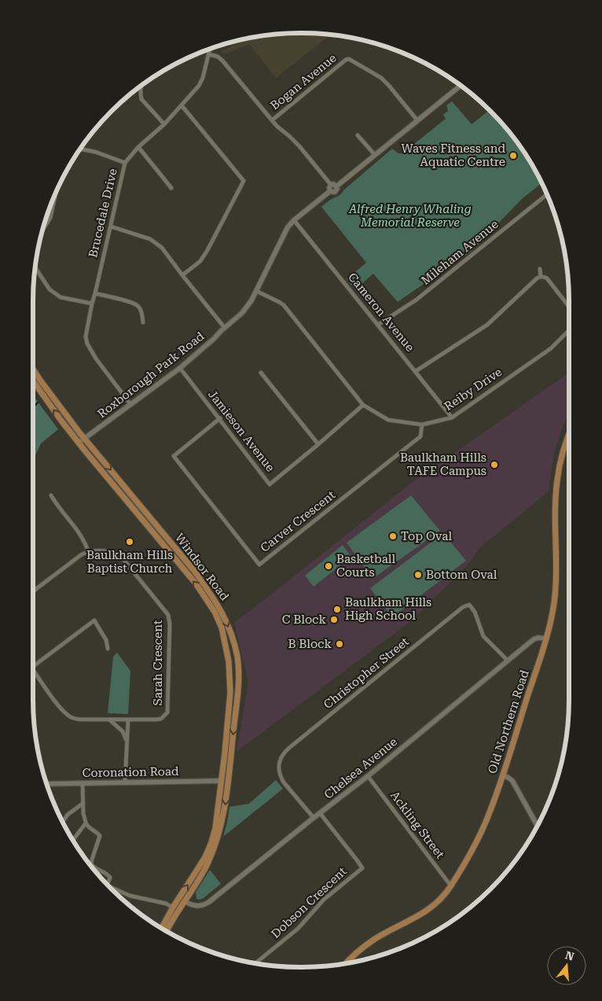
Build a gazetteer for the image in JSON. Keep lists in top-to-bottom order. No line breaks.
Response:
{"streets":{"main road":["Windsor Road","Old Northern Road"],"street":["Bogan Avenue","Brucedale Drive","Mileham Avenue","Cameron Avenue","Roxborough Park Road","Reiby Drive","Jamieson Avenue","Carver Crescent","Sarah Crescent","Christopher Street","Chelsea Avenue","Coronation Road","Ackling Street","Dobson Crescent"]},"crossings":[["Brucedale Drive","Roxborough Park Road"],["Mileham Avenue","Cameron Avenue"],["Cameron Avenue","Roxborough Park Road"],["Cameron Avenue","Reiby Drive"],["Roxborough Park Road","Reiby Drive"],["Roxborough Park Road","Jamieson Avenue"],["Roxborough Park Road","Windsor Road"],["Reiby Drive","Jamieson Avenue"],["Reiby Drive","Carver Crescent"],["Jamieson Avenue","Carver Crescent"],["Windsor Road","Chelsea Avenue"],["Windsor Road","Coronation Road"],["Christopher Street","Chelsea Avenue"],["Old Northern Road","Chelsea Avenue"],["Old Northern Road","Ackling Street"],["Chelsea Avenue","Ackling Street"],["Chelsea Avenue","Dobson Crescent"]],"parks":["Alfred Henry Whaling Memorial Reserve"],"places":["Waves Fitness and Aquatic Centre","Baulkham Hills TAFE Campus","Top Oval","Baulkham Hills Baptist Church","Basketball Courts","Bottom Oval","Baulkham Hills High School","C Block","B Block"],"north":"top"}
